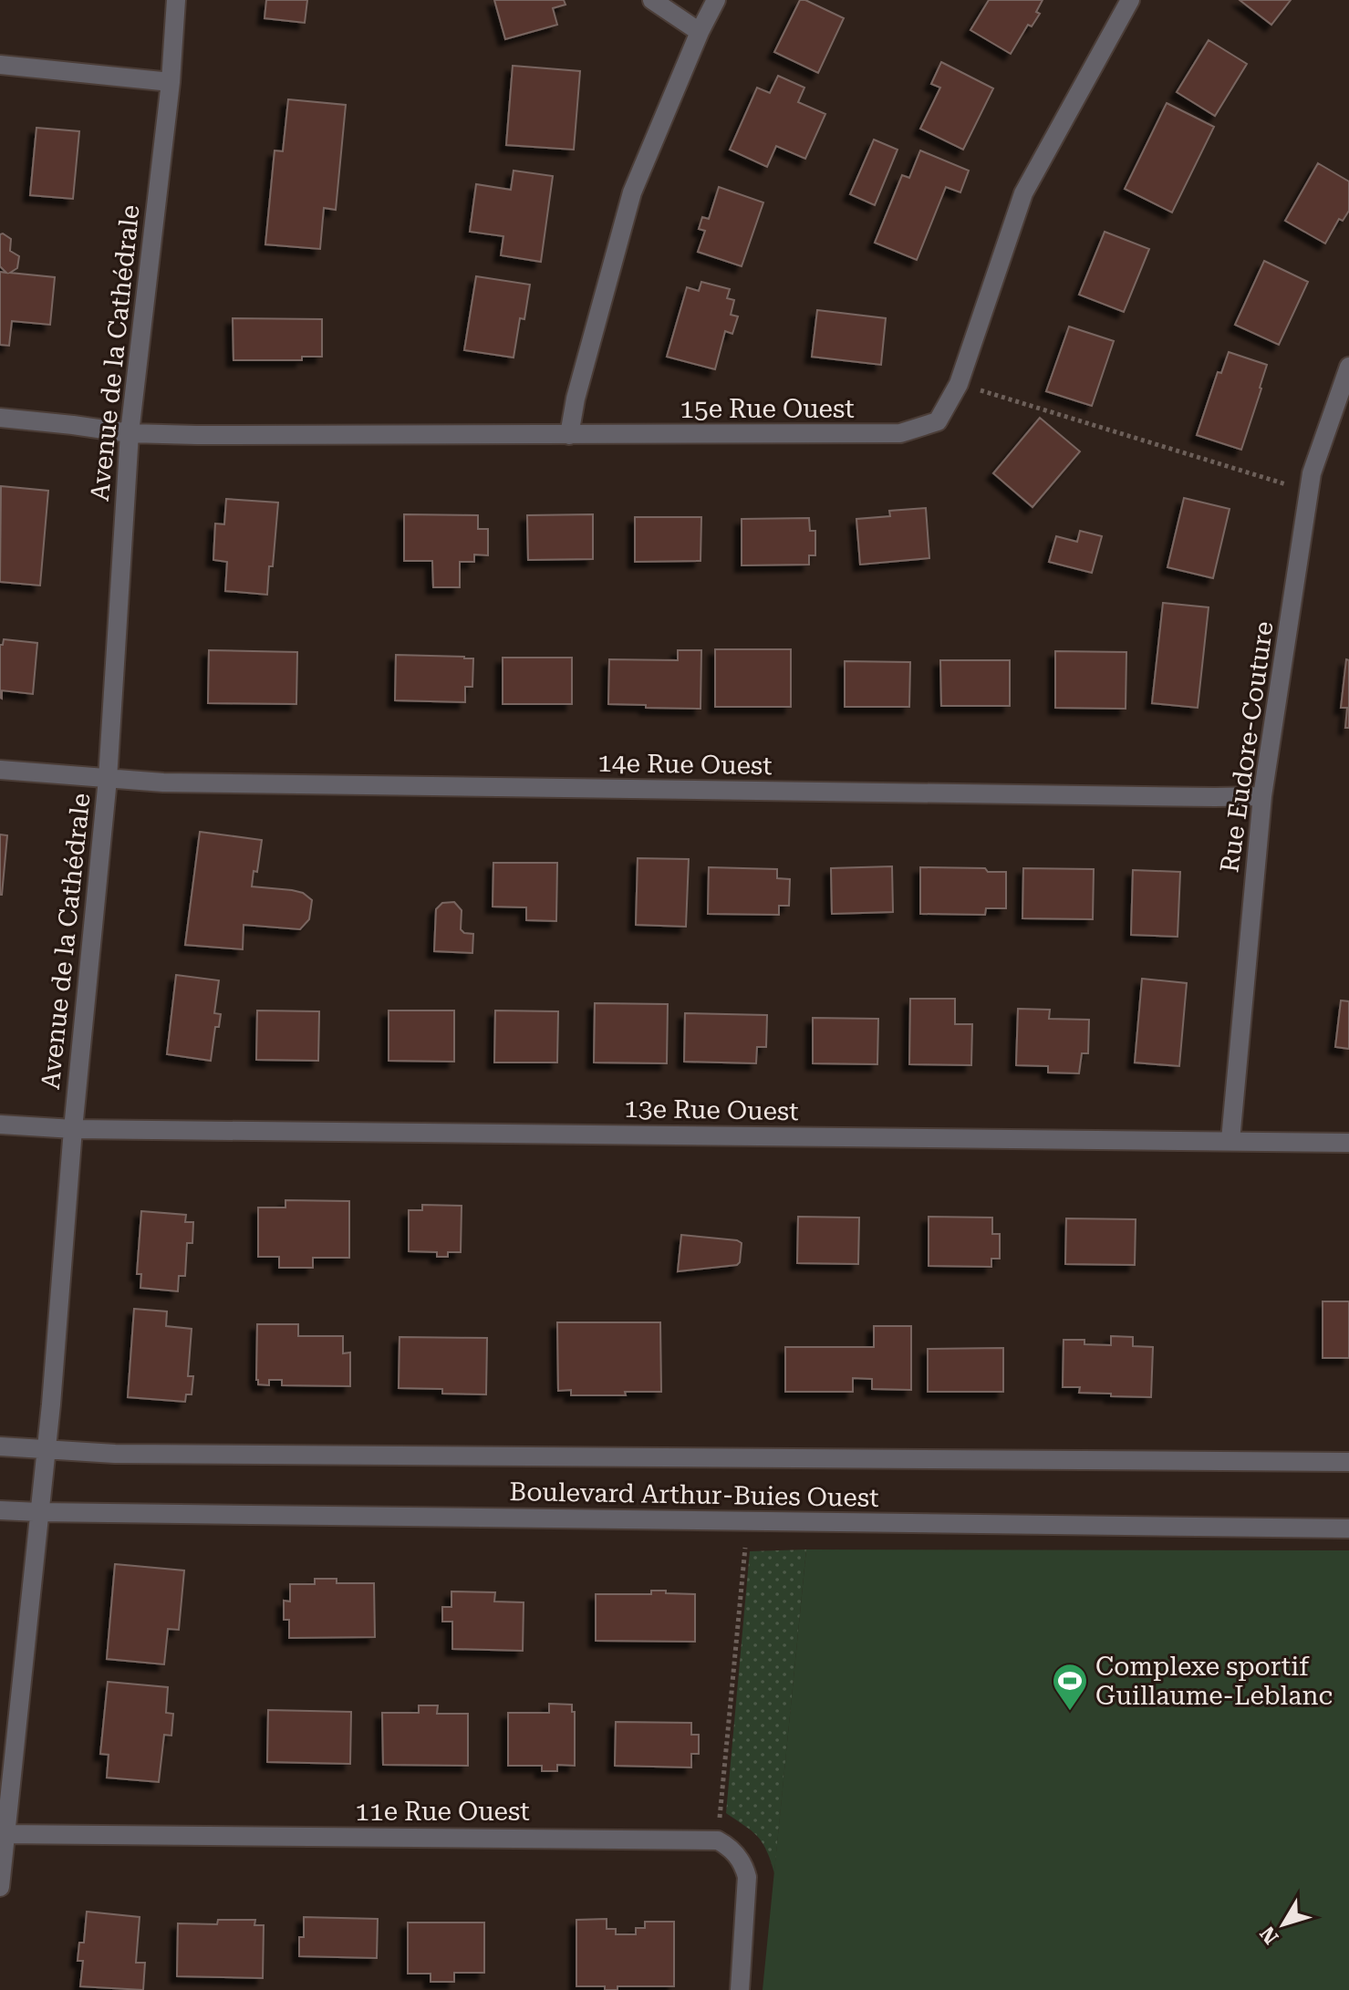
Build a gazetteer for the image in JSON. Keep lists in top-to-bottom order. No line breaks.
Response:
{"streets":{"street":["Avenue de la Cathédrale","15e Rue Ouest","Rue Eudore-Couture","14e Rue Ouest","13e Rue Ouest","Boulevard Arthur-Buies Ouest","11e Rue Ouest"]},"crossings":[["Avenue de la Cathédrale","15e Rue Ouest"],["Avenue de la Cathédrale","14e Rue Ouest"],["Avenue de la Cathédrale","13e Rue Ouest"],["Avenue de la Cathédrale","Boulevard Arthur-Buies Ouest"],["Avenue de la Cathédrale","11e Rue Ouest"],["Rue Eudore-Couture","14e Rue Ouest"],["Rue Eudore-Couture","13e Rue Ouest"]],"places":{"sports":["Complexe sportif Guillaume-Leblanc"]},"north":"bottom left"}
